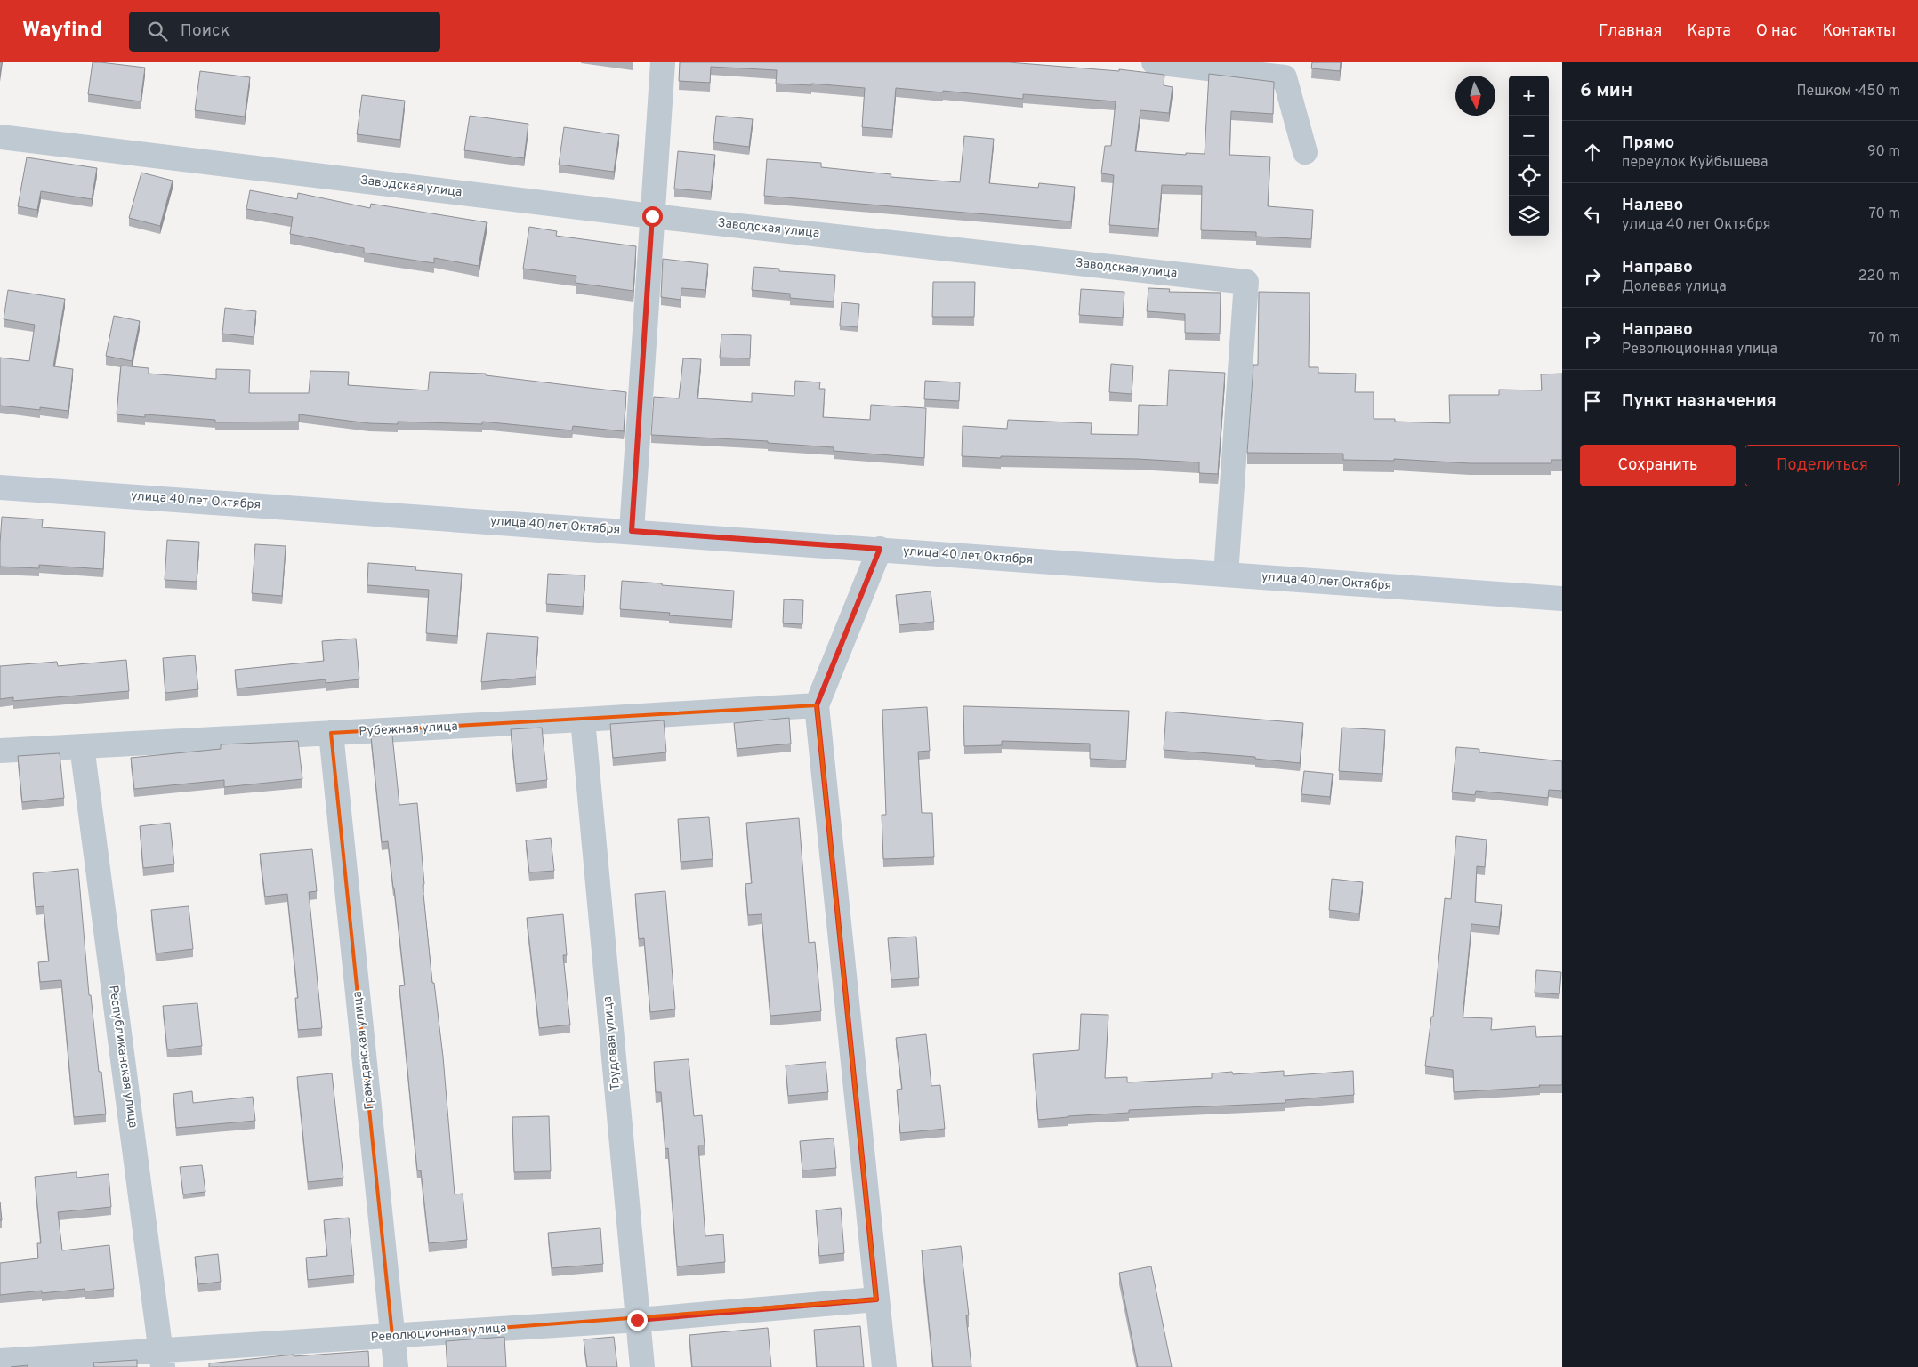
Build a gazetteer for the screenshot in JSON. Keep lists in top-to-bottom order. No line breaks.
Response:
{"streets":{"street":["Заводская улица","улица 40 лет Октября","Рубежная улица","Трудовая улица","Гражданская улица","Республиканская улица","Революционная улица"]},"crossings":[["Заводская улица","улица 40 лет Октября"],["Рубежная улица","Трудовая улица"],["Рубежная улица","Гражданская улица"],["Рубежная улица","Республиканская улица"],["Трудовая улица","Революционная улица"],["Гражданская улица","Революционная улица"],["Республиканская улица","Революционная улица"]],"north":"bottom","page":{"header":"Wayfind","search":"Поиск","nav":["Главная","Карта","О нас","Контакты"],"heading":["6 мин","Пешком · 450 m"],"map_buttons":["+","−"],"list":[["Прямо","переулок Куйбышева","90 m"],["Налево","улица 40 лет Октября","70 m"],["Направо","Долевая улица","220 m"],["Направо","Революционная улица","70 m"],"Пункт назначения"],"buttons":["Сохранить","Поделиться"]}}
